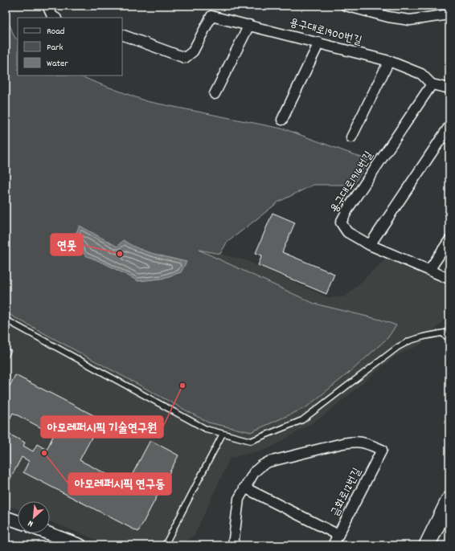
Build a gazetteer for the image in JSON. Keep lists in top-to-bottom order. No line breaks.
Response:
{"streets":{"street":["용구대로1900번길","용구대로1916번길","금화로12번길"]},"crossings":[["용구대로1900번길","용구대로1916번길"]],"places":["연못","아모레퍼시픽 기술연구원","아모레퍼시픽 연구동"],"legend":["Road","Park","Water"],"north":"bottom left"}
